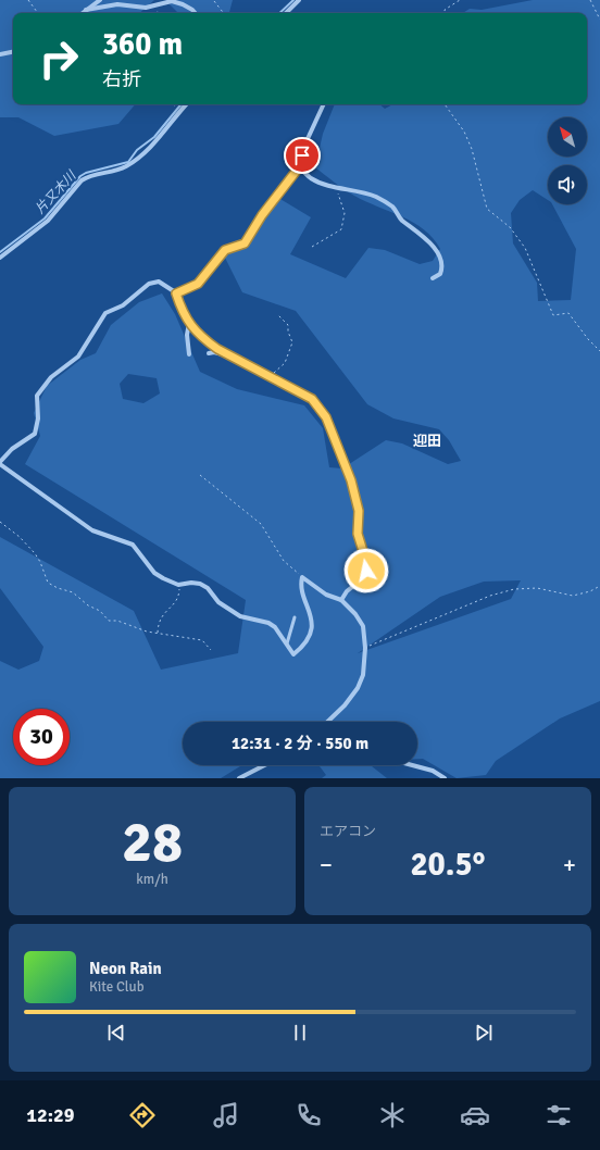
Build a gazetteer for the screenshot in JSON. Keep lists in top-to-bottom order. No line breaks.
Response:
{"districts":["迎田"],"water":["片又木川"],"north":"top left","page":{"turn":["360 m","右折"],"limit":"30","trip":"12:31 · 2 分 · 550 m","tile":[["28","km/h"],"エアコン"],"heat":["−","20.5°","+"],"song":["Neon Rain","Kite Club"],"tabs":"12:29"}}
